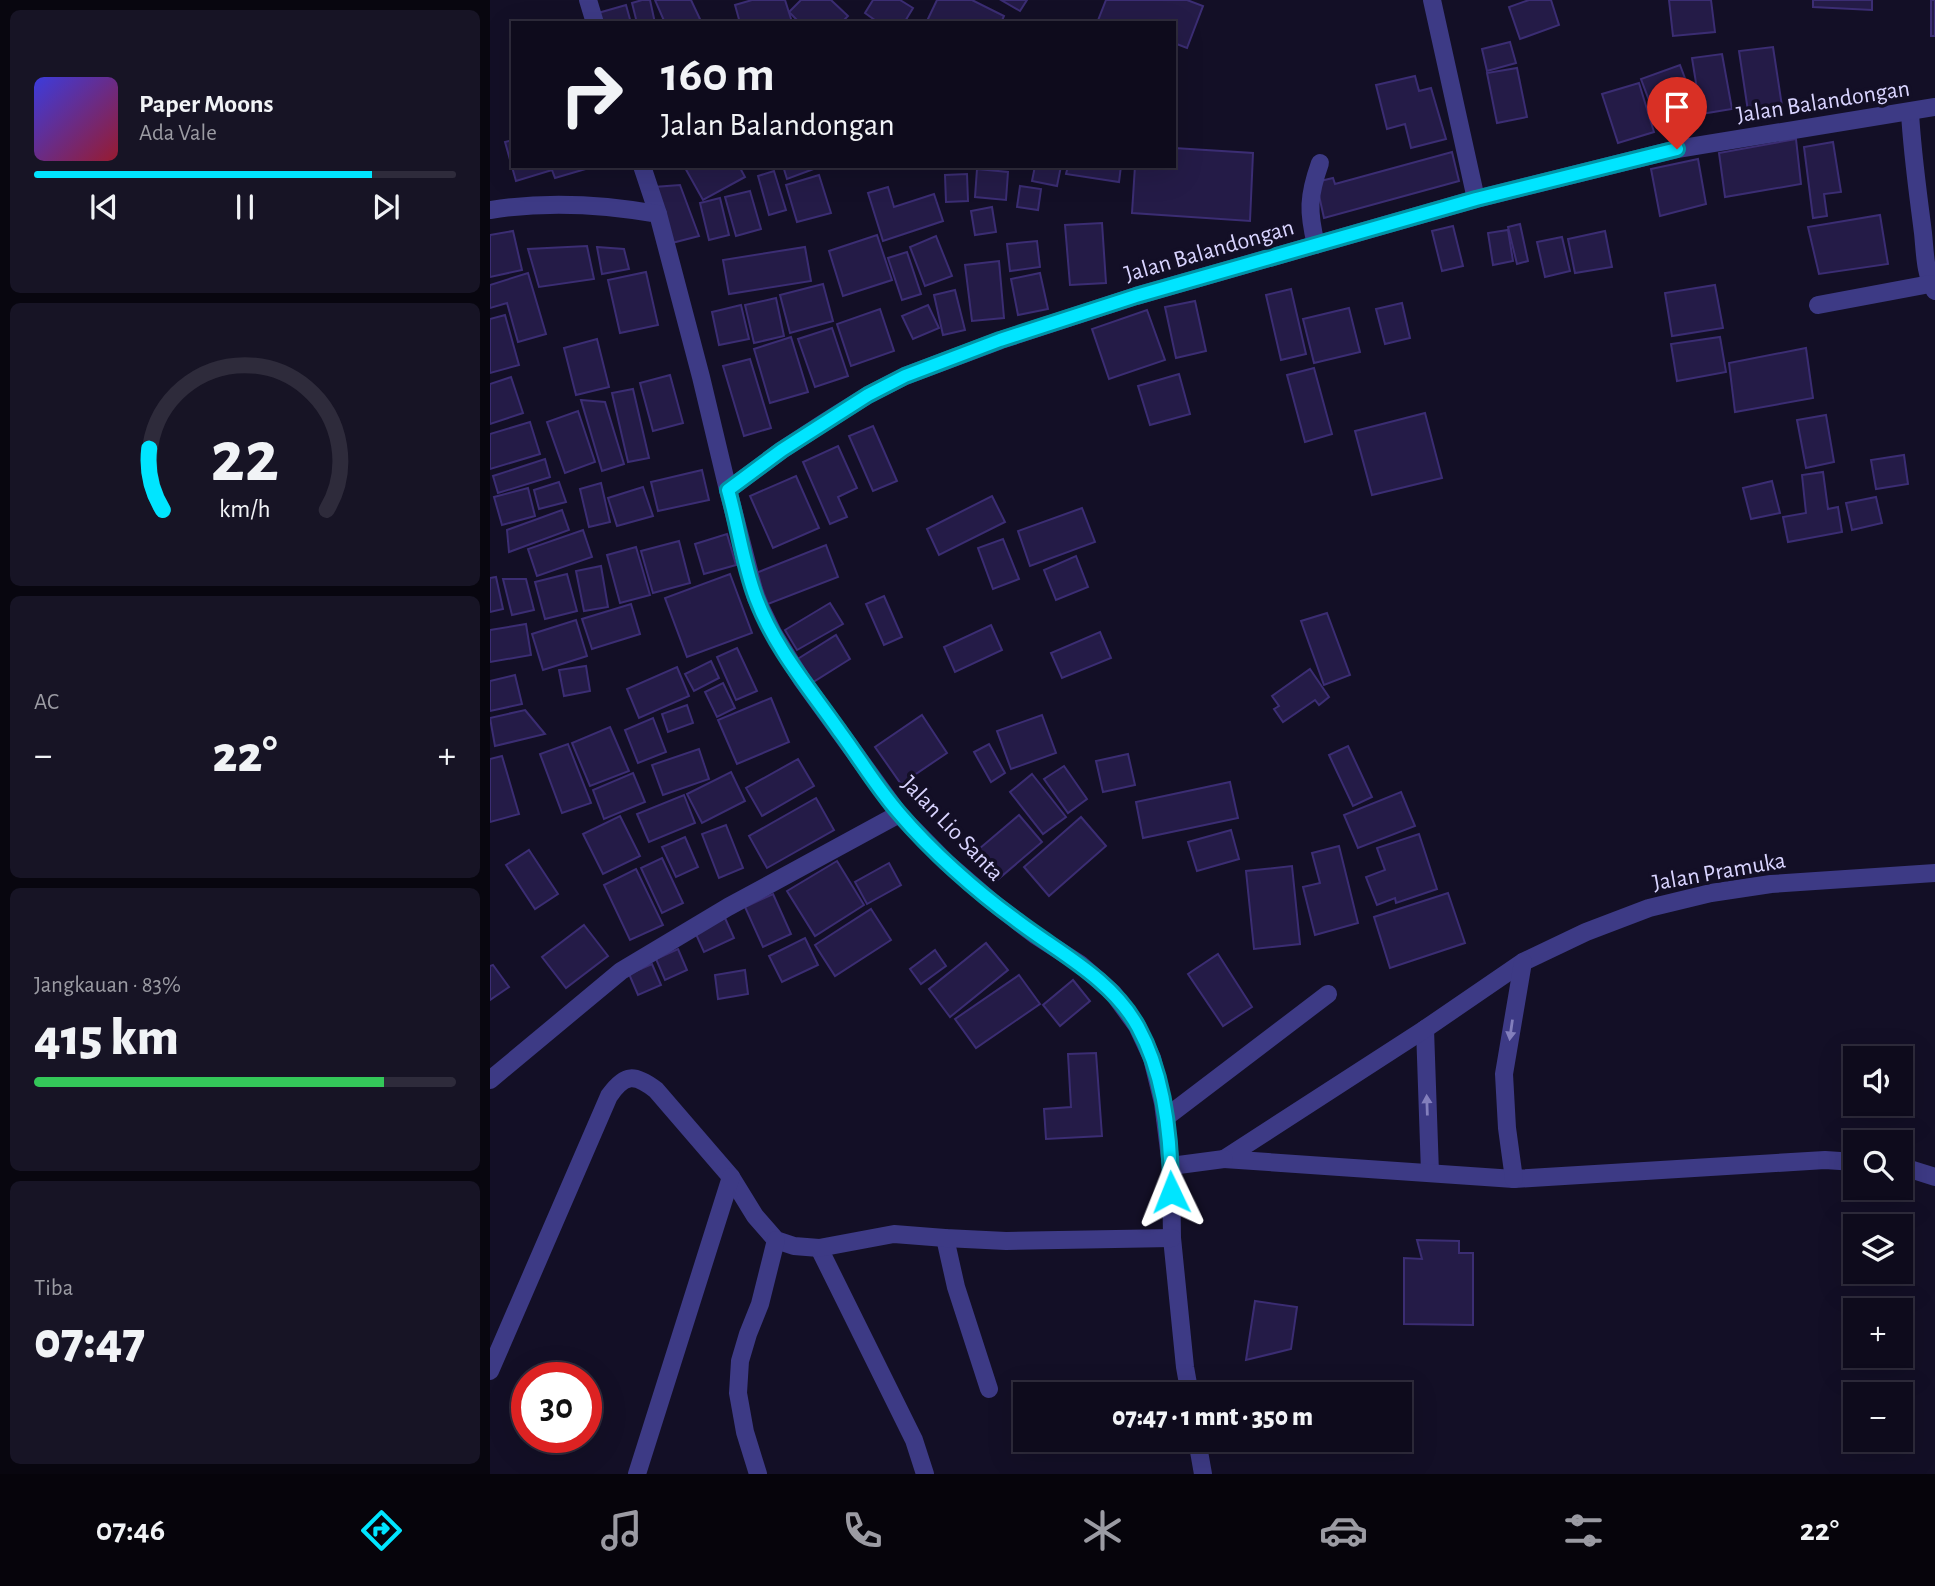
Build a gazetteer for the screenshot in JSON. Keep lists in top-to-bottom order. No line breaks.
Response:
{"streets":{"street":["Jalan Balandongan","Jalan Lio Santa","Jalan Pramuka"]},"crossings":[["Jalan Balandongan","Jalan Lio Santa"],["Jalan Lio Santa","Jalan Pramuka"]],"page":{"turn":["160 m","Jalan Balandongan"],"song":["Paper Moons","Ada Vale"],"tile":["AC",["Jangkauan · 83%","415 km"],["Tiba","07:47"]],"heat":["−","22°","+"],"map_buttons":["+","−"],"limit":"30","trip":"07:47 · 1 mnt · 350 m","tabs":["07:46","22°"],"gauge":["22","km/h"]}}
